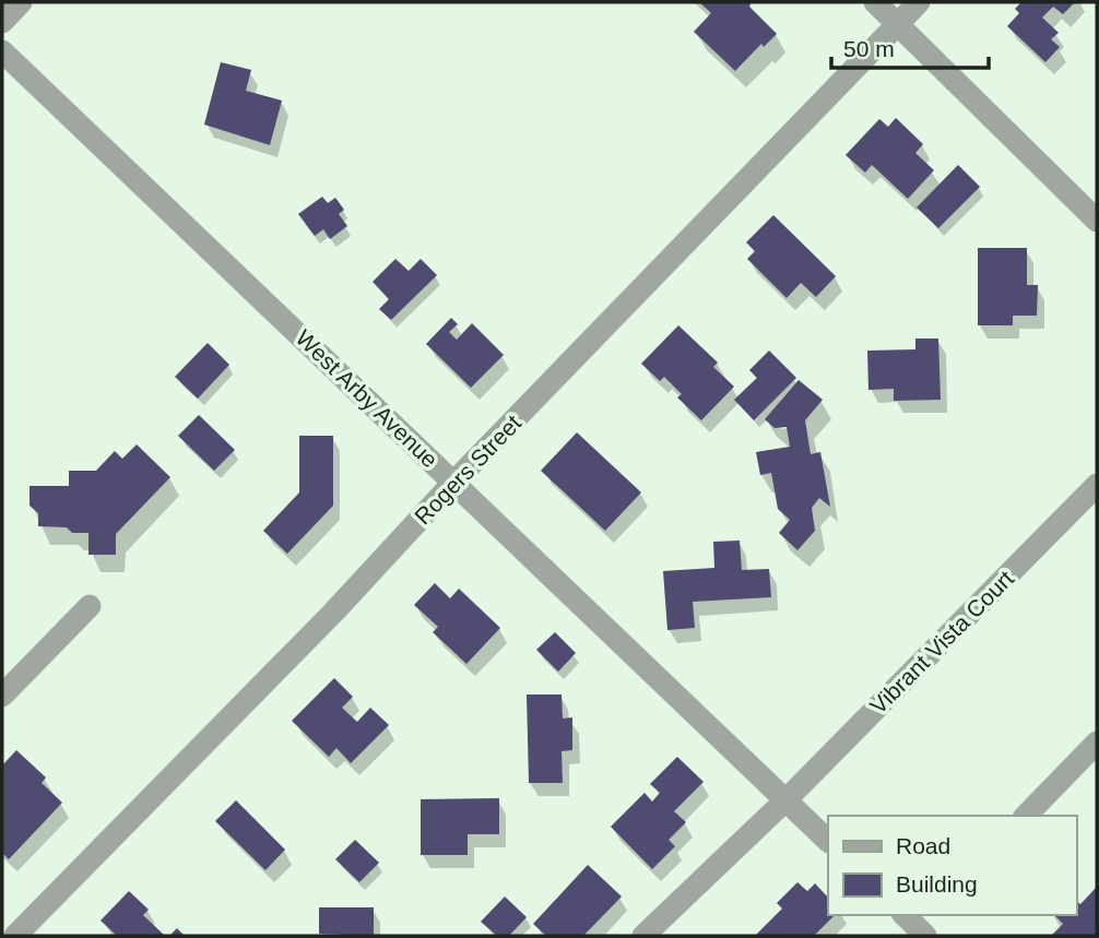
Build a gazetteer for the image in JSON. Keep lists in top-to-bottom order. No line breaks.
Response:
{"streets":{"street":["West Arby Avenue","Rogers Street","Vibrant Vista Court"]},"crossings":[["West Arby Avenue","Rogers Street"],["West Arby Avenue","Vibrant Vista Court"]],"legend":["Road","Building"],"scale_bar":"50 m"}
